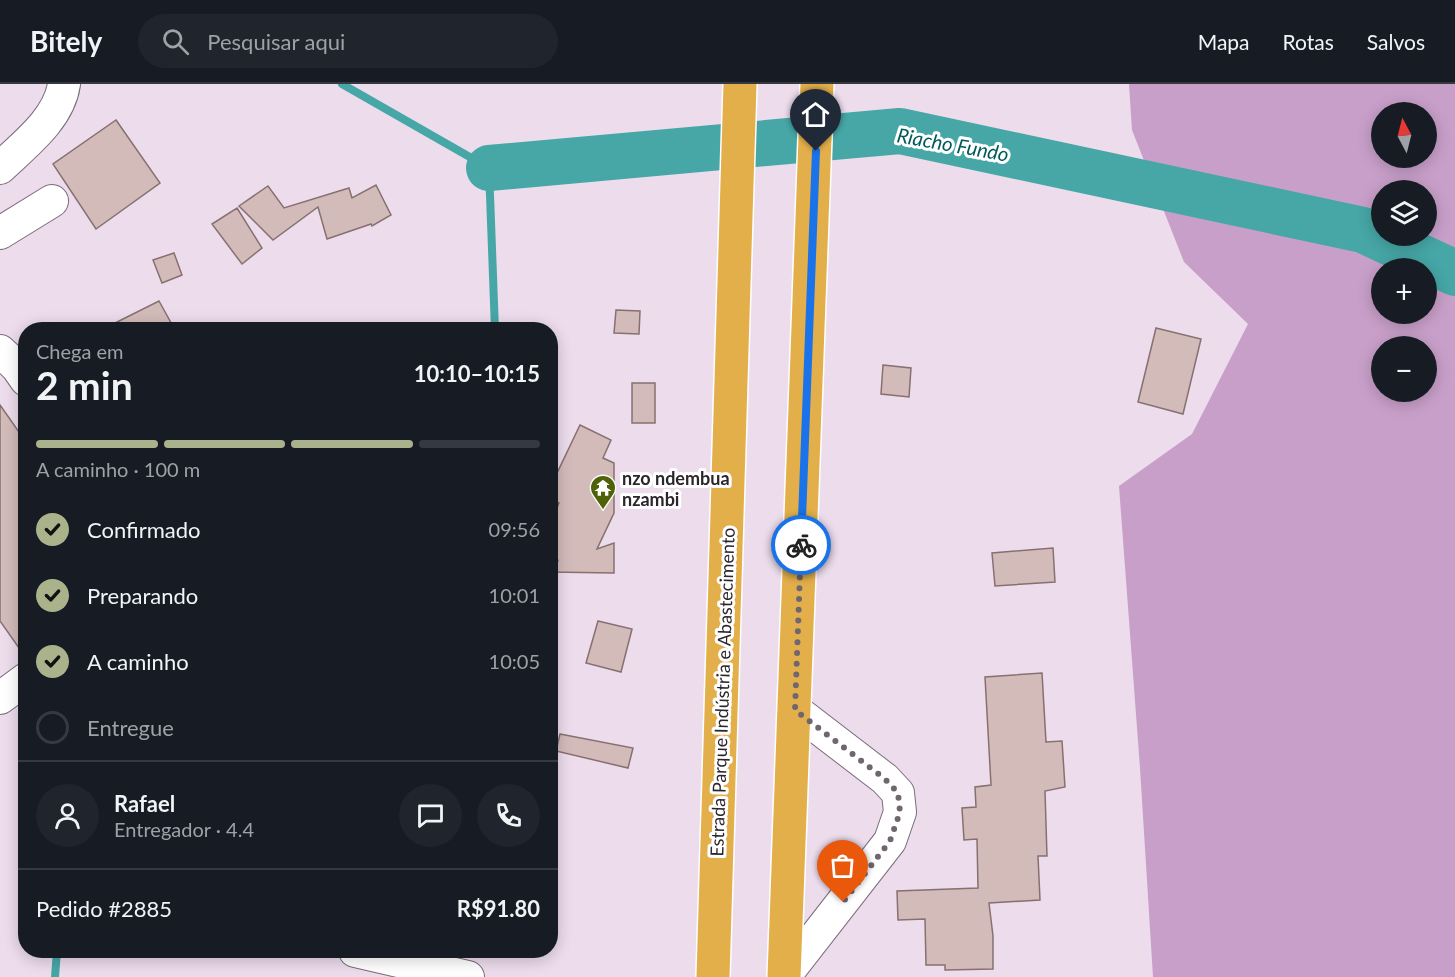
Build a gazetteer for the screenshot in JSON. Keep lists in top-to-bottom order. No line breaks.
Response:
{"streets":{"highway":["Estrada Parque Indústria e Abastecimento"]},"water":["Riacho Fundo"],"places":{"temple":["nzo ndembua nzambi"]},"north":"top","page":{"header":"Bitely","search":"Pesquisar aqui","nav":["Mapa","Rotas","Salvos"],"map_buttons":["+","−"],"heading":["2 min","Chega em","10:10–10:15"],"panel":["Rafael","Entregador · 4.4","Pedido #2885","R$91.80"],"bar":"A caminho · 100 m","list":[["Confirmado","09:56"],["Preparando","10:01"],["A caminho","10:05"],"Entregue"]}}
